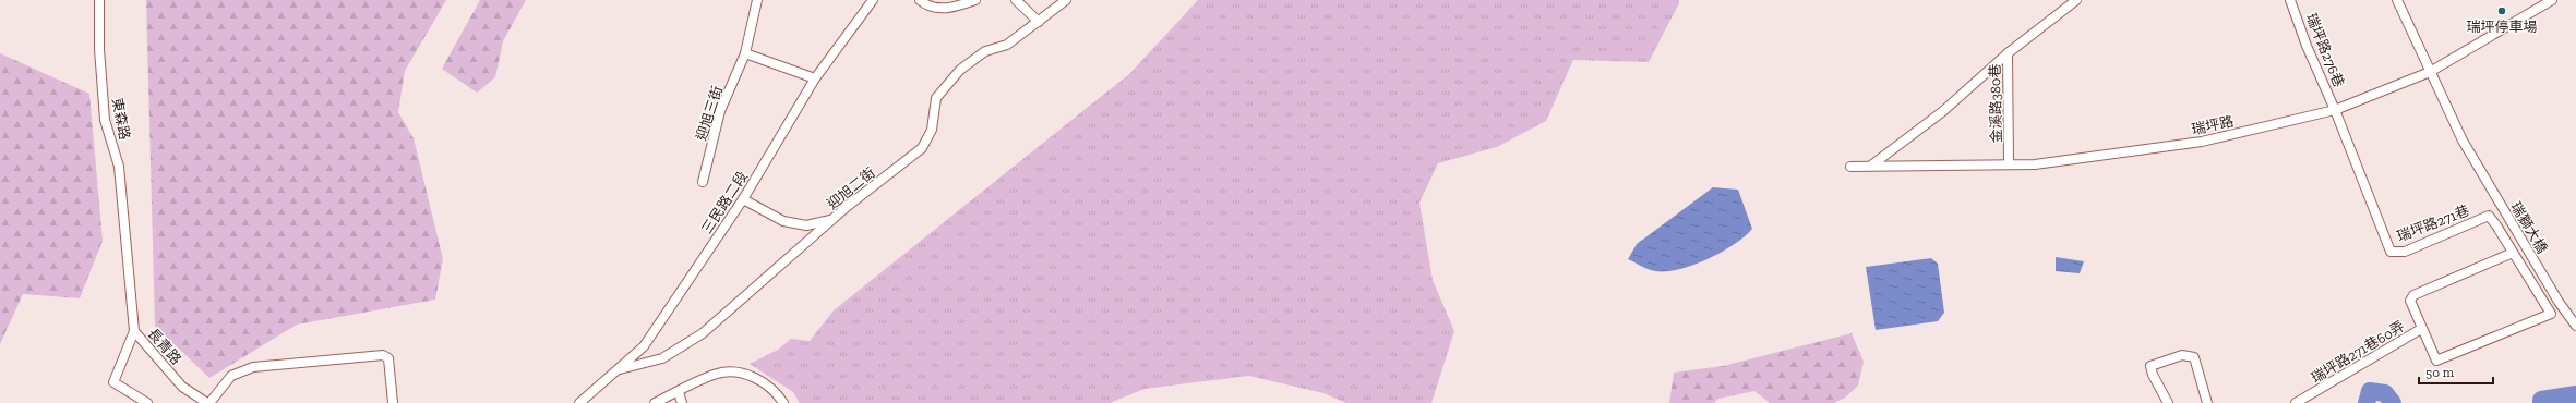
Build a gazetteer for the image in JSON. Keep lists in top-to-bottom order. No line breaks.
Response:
{"streets":{"street":["瑞坪路276巷","金溪路380巷","迎旭三街","東森路","瑞坪路","迎旭二街","三民路二段","瑞坪路271巷","瑞獅大橋","長青路","瑞坪路271巷60弄"]},"crossings":[["瑞坪路276巷","瑞坪路"],["瑞坪路276巷","瑞坪路271巷"],["金溪路380巷","瑞坪路"],["東森路","長青路"],["瑞坪路","瑞坪路271巷"],["瑞坪路","瑞獅大橋"],["迎旭二街","三民路二段"],["瑞坪路271巷","瑞坪路271巷60弄"]],"places":["瑞坪停車場"],"scale_bar":"50 m"}
